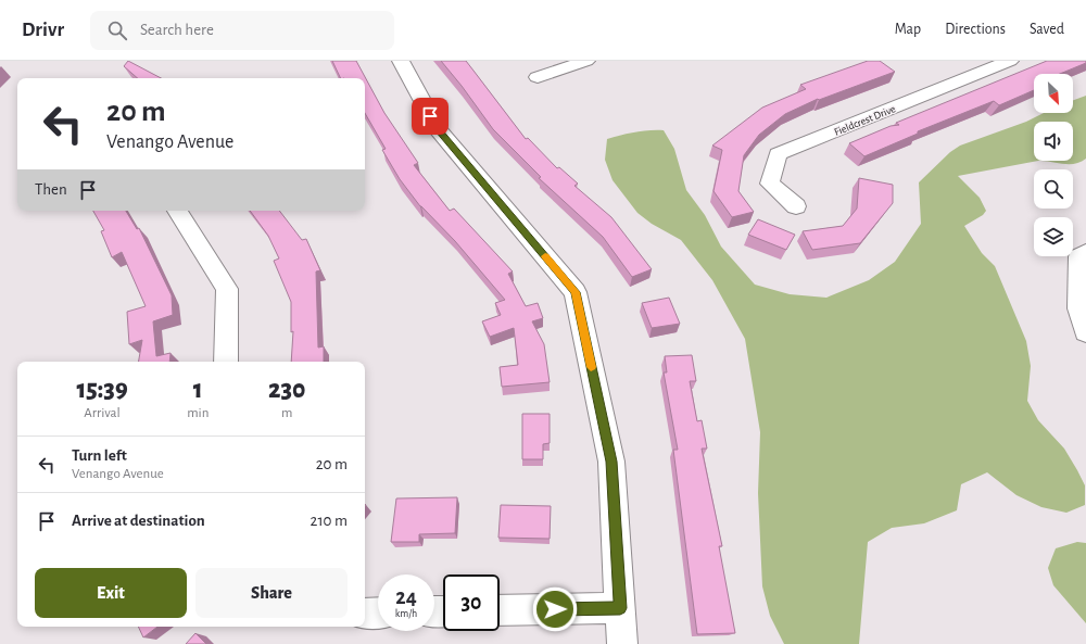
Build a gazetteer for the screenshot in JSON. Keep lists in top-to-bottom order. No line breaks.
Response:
{"streets":{"street":["Fieldcrest Drive"]},"north":"bottom right","page":{"header":"Drivr","search":"Search here","nav":["Map","Directions","Saved"],"turn":["20 m","Venango Avenue"],"then":"Then","eta":["15:39","Arrival","1","min","230","m"],"list":[{"name":"Turn left","note":"Venango Avenue","value":"20 m"},{"name":"Arrive at destination","value":"210 m"}],"buttons":["Exit","Share"],"speed":"24 km/h","limit":"30"}}
